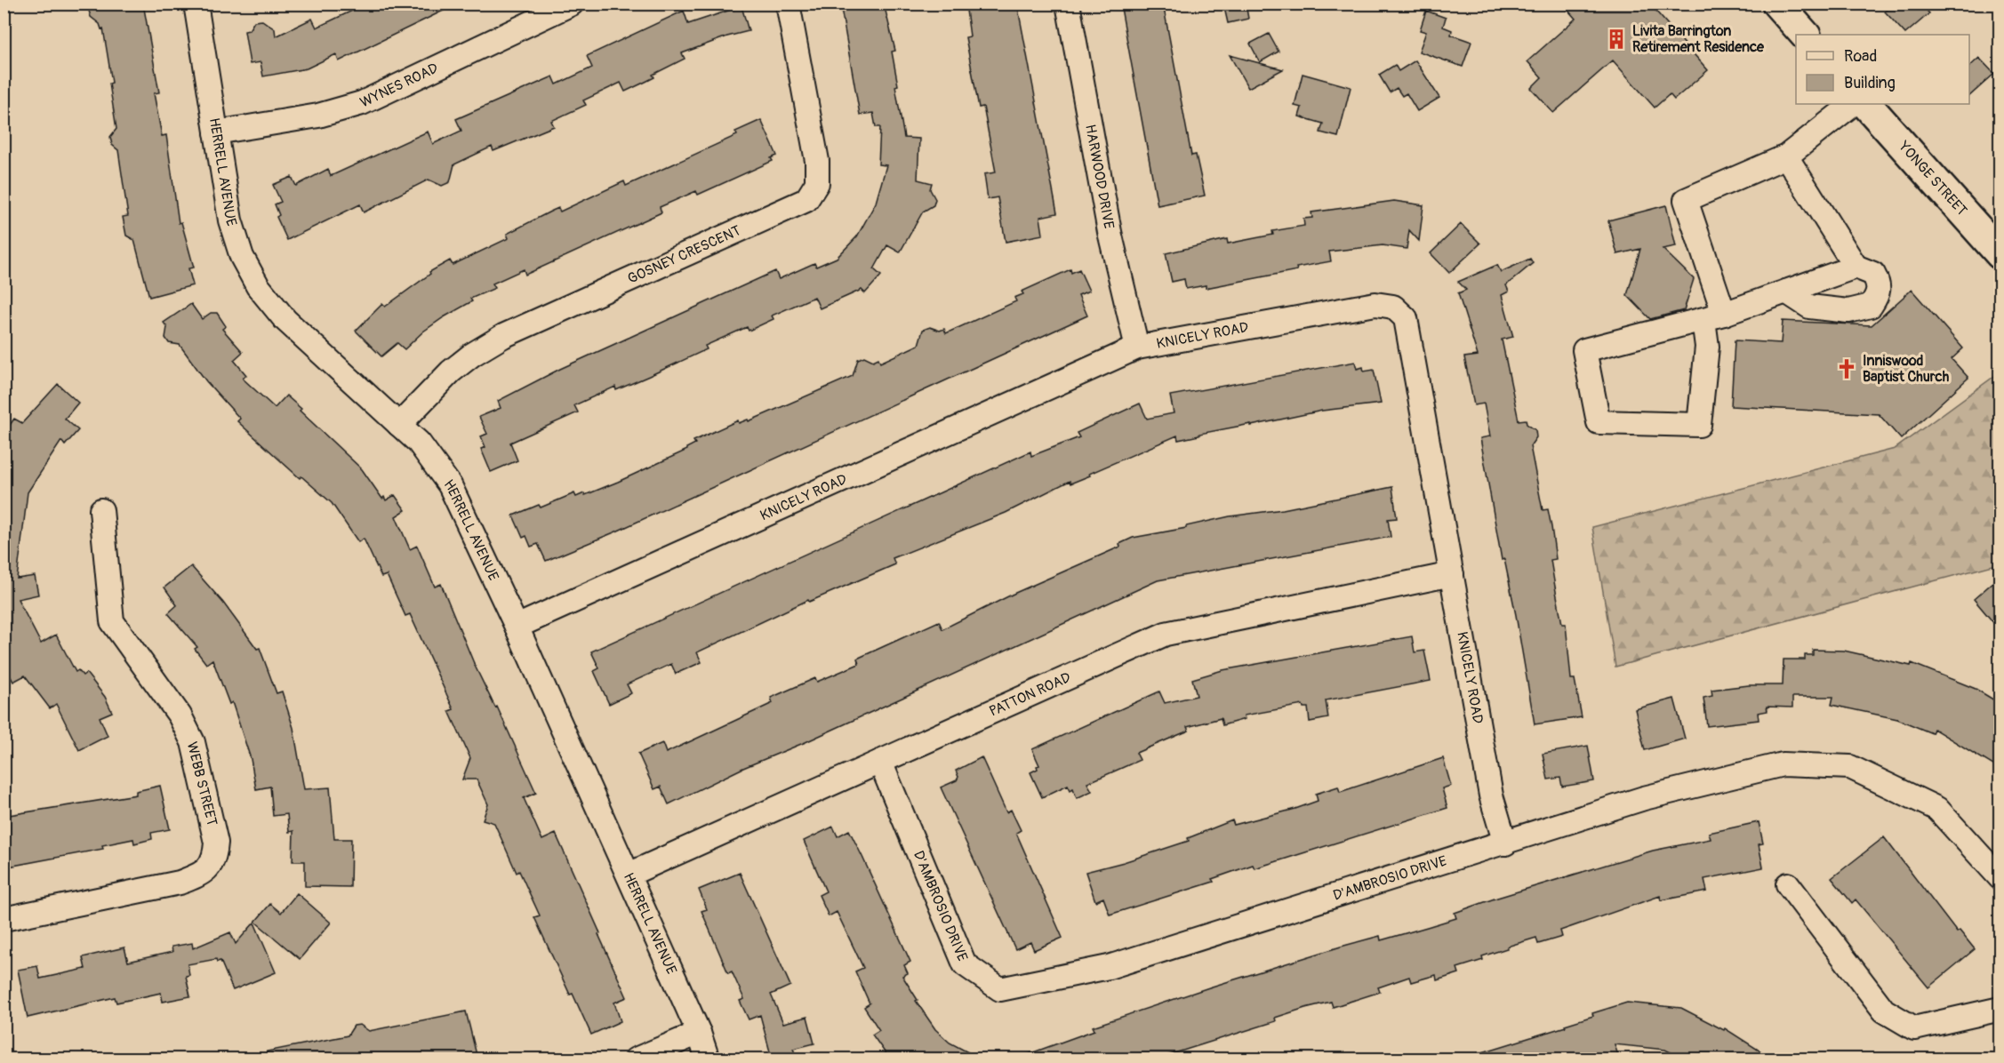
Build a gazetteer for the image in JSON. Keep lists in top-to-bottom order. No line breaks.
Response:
{"streets":{"main road":["YONGE STREET"],"street":["WYNES ROAD","HERRELL AVENUE","HARWOOD DRIVE","GOSNEY CRESCENT","KNICELY ROAD","PATTON ROAD","WEBB STREET","D'AMBROSIO DRIVE"]},"crossings":[["WYNES ROAD","HERRELL AVENUE"],["HERRELL AVENUE","GOSNEY CRESCENT"],["HERRELL AVENUE","KNICELY ROAD"],["HERRELL AVENUE","PATTON ROAD"],["HARWOOD DRIVE","KNICELY ROAD"],["KNICELY ROAD","PATTON ROAD"],["KNICELY ROAD","D'AMBROSIO DRIVE"],["PATTON ROAD","D'AMBROSIO DRIVE"]],"places":{"building":["Livita Barrington Retirement Residence"],"church":["Inniswood Baptist Church"]},"legend":["Road","Building"]}
